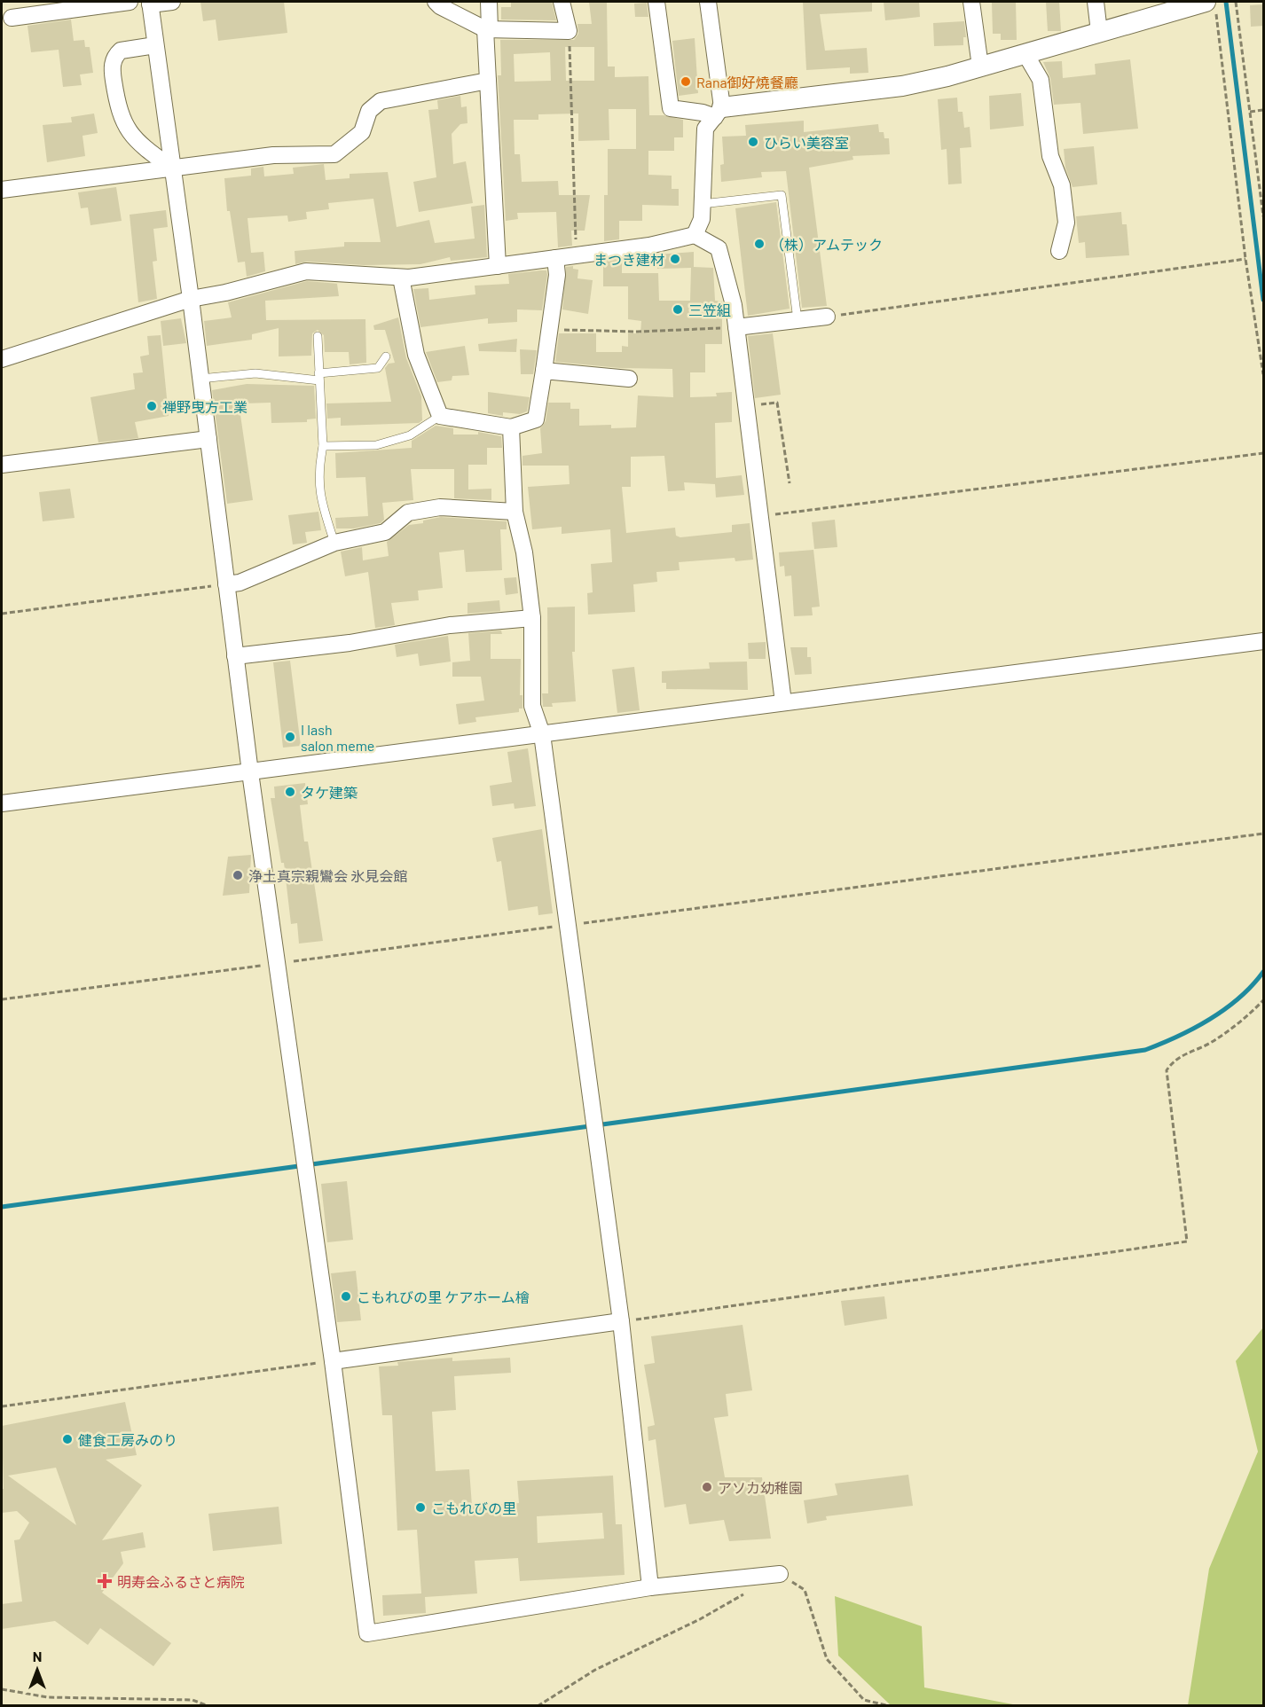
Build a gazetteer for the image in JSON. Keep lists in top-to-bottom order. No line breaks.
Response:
{"places":{"other":["Rana御好燒餐廳","ひらい美容室","（株）アムテック","まつき建材","三笠組","禅野曳方工業","I lash salon meme","タケ建築","浄土真宗親鸞会 氷見会館","こもれびの里 ケアホーム檜","健食工房みのり","アソカ幼稚園","こもれびの里"],"health":["明寿会ふるさと病院"]},"north":"top"}
